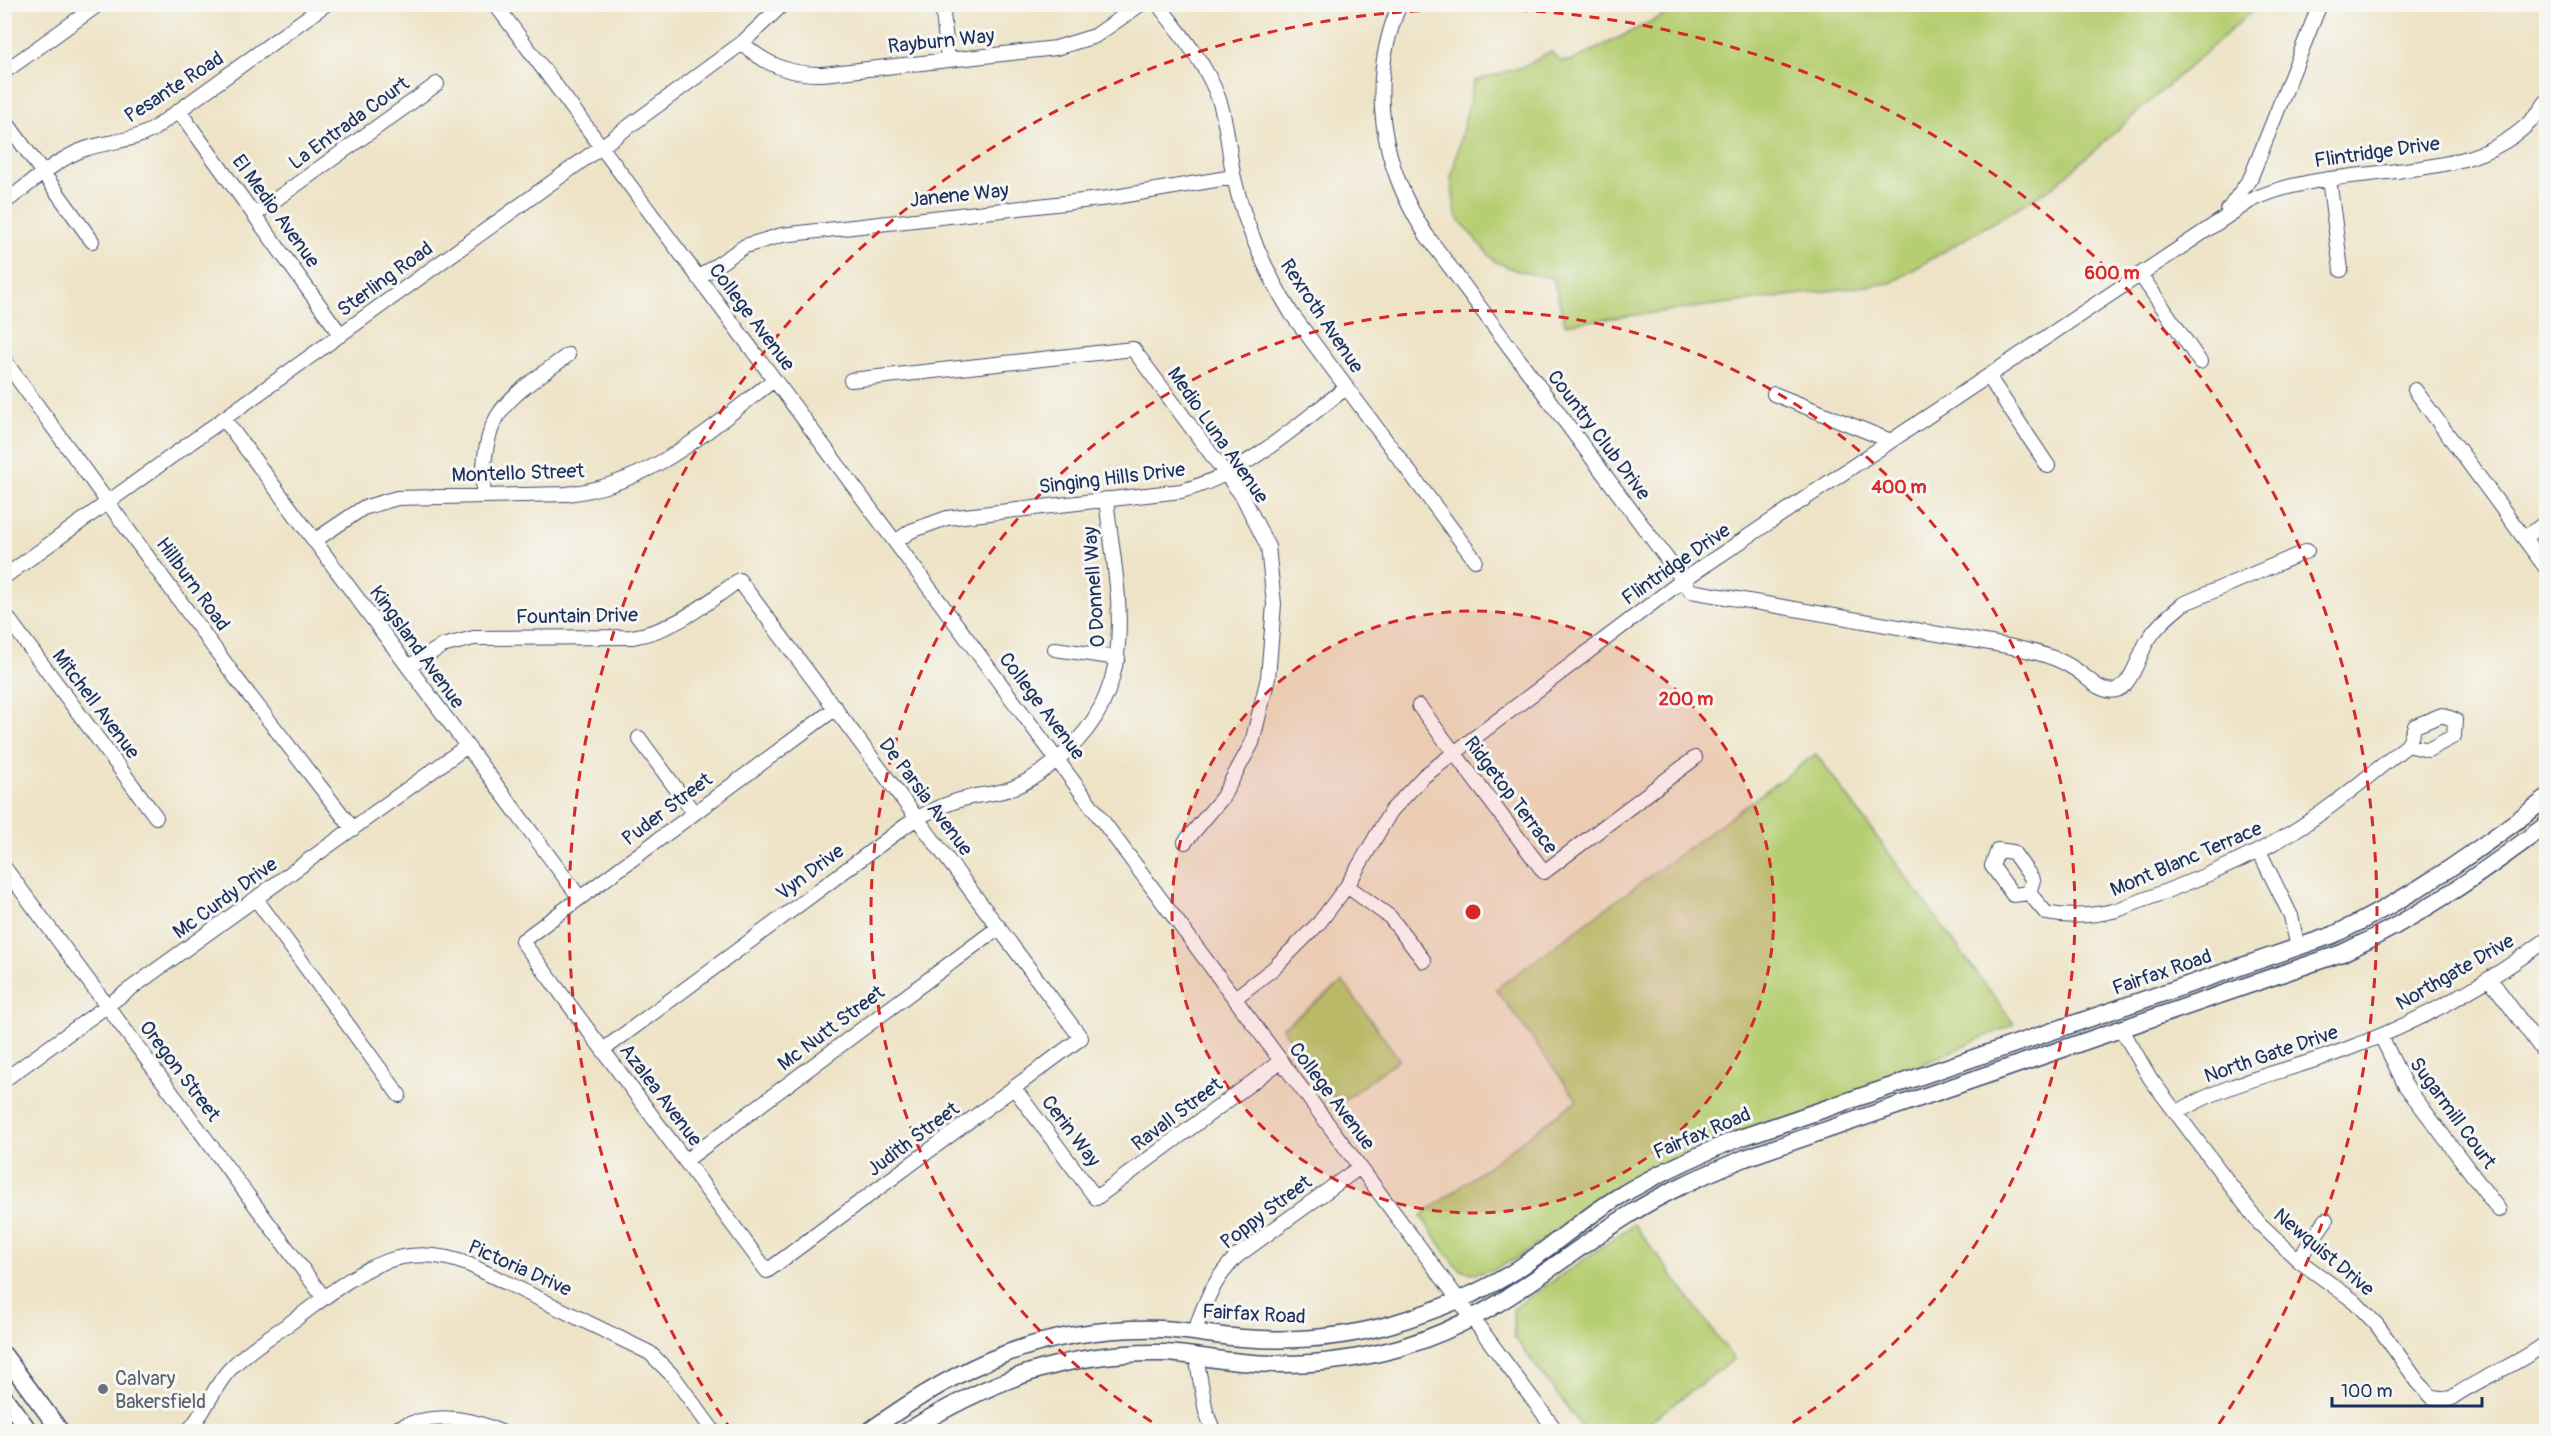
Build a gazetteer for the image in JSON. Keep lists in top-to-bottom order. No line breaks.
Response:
{"streets":{"main road":["Fairfax Road"],"street":["Rayburn Way","Pesante Road","La Entrada Court","Flintridge Drive","Janene Way","El Medio Avenue","Sterling Road","Rexroth Avenue","College Avenue","Medio Luna Avenue","Country Club Drive","Montello Street","Singing Hills Drive","Hillburn Road","O Donnell Way","Fountain Drive","Kingsland Avenue","Mitchell Avenue","Ridgetop Terrace","De Parsia Avenue","Puder Street","Mont Blanc Terrace","Vyn Drive","Mc Curdy Drive","Northgate Drive","Mc Nutt Street","North Gate Drive","Oregon Street","Azalea Avenue","Sugarmill Court","Ravall Street","Cerin Way","Judith Street","Poppy Street","Newquist Drive","Pictoria Drive"]},"crossings":[["Rayburn Way","Sterling Road"],["Pesante Road","El Medio Avenue"],["La Entrada Court","El Medio Avenue"],["Flintridge Drive","College Avenue"],["Flintridge Drive","Country Club Drive"],["Flintridge Drive","Ridgetop Terrace"],["Janene Way","Rexroth Avenue"],["Janene Way","College Avenue"],["El Medio Avenue","Sterling Road"],["Sterling Road","College Avenue"],["Sterling Road","Hillburn Road"],["Sterling Road","Kingsland Avenue"],["Rexroth Avenue","Singing Hills Drive"],["College Avenue","Montello Street"],["College Avenue","Singing Hills Drive"],["College Avenue","O Donnell Way"],["College Avenue","Vyn Drive"],["College Avenue","Fairfax Road"],["College Avenue","Ravall Street"],["College Avenue","Poppy Street"],["Medio Luna Avenue","Singing Hills Drive"],["Montello Street","Kingsland Avenue"],["Singing Hills Drive","O Donnell Way"],["Hillburn Road","Mc Curdy Drive"],["O Donnell Way","Vyn Drive"],["Fountain Drive","Kingsland Avenue"],["Fountain Drive","De Parsia Avenue"],["Kingsland Avenue","Puder Street"],["Kingsland Avenue","Mc Curdy Drive"],["De Parsia Avenue","Puder Street"],["De Parsia Avenue","Vyn Drive"],["De Parsia Avenue","Mc Nutt Street"],["De Parsia Avenue","Judith Street"],["Puder Street","Azalea Avenue"],["Vyn Drive","Azalea Avenue"],["Mc Curdy Drive","Oregon Street"],["Fairfax Road","Poppy Street"],["Fairfax Road","Newquist Drive"],["Northgate Drive","North Gate Drive"],["Northgate Drive","Sugarmill Court"],["Mc Nutt Street","Azalea Avenue"],["North Gate Drive","Sugarmill Court"],["North Gate Drive","Newquist Drive"],["Oregon Street","Pictoria Drive"],["Azalea Avenue","Judith Street"],["Ravall Street","Cerin Way"],["Cerin Way","Judith Street"]],"places":["Calvary Bakersfield"],"scale_bar":"100 m","rings":["600 m","400 m","200 m"]}
